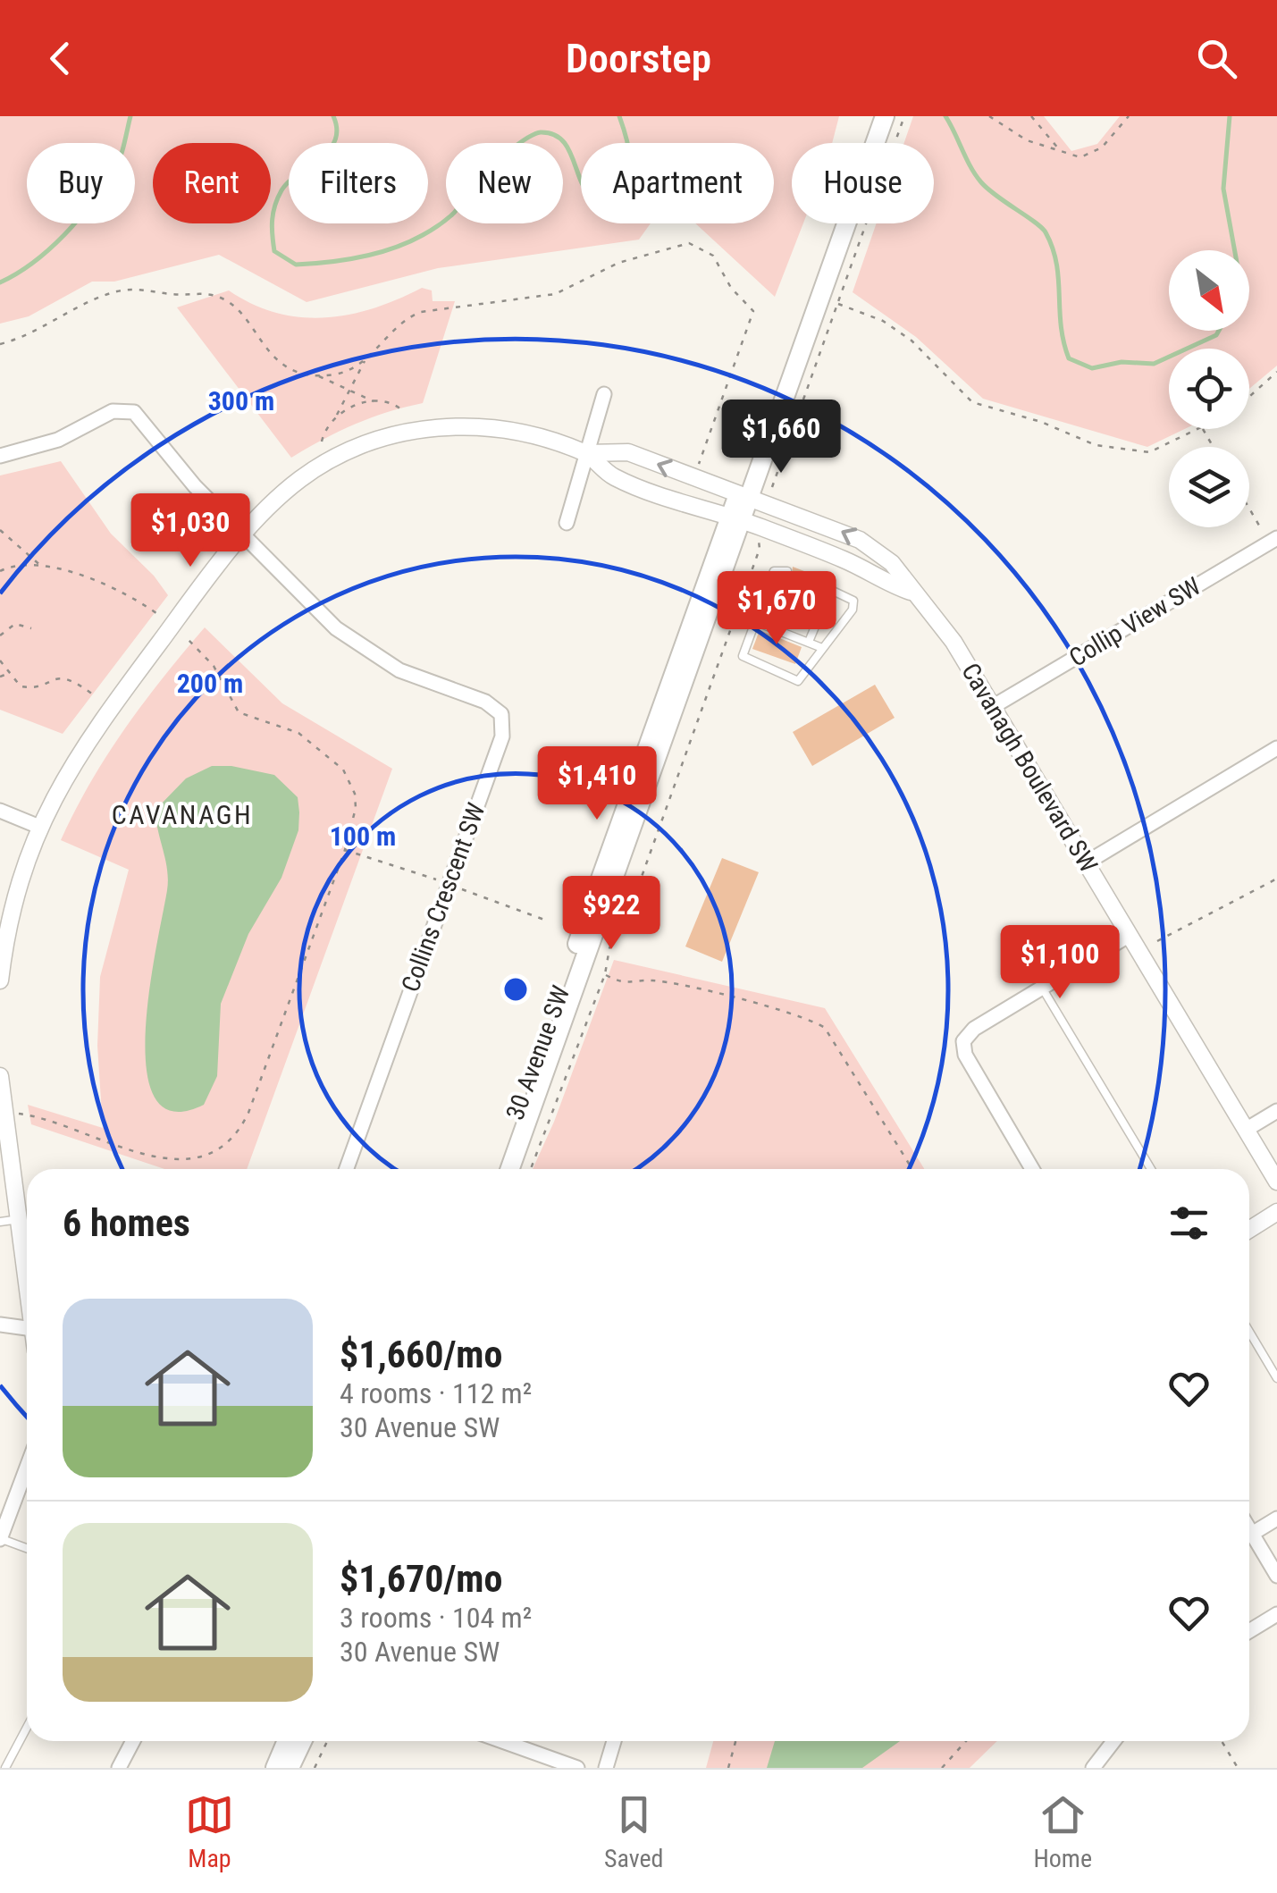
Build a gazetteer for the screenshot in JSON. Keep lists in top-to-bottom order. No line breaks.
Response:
{"streets":{"main road":["30 Avenue SW"],"street":["Collip View SW","Cavanagh Boulevard SW","Collins Crescent SW"]},"crossings":[["Collip View SW","Cavanagh Boulevard SW"],["Cavanagh Boulevard SW","30 Avenue SW"]],"districts":["CAVANAGH"],"north":"bottom right","page":{"header":"Doorstep","chip":["Buy","Rent","Filters","New","Apartment","House"],"price":["$1,660","$1,030","$1,670","$1,410","$922","$1,100"],"heading":"6 homes","list":[{"name":"$1,660/mo","note":"4 rooms · 112 m² · 30 Avenue SW"},{"name":"$1,670/mo","note":"3 rooms · 104 m² · 30 Avenue SW"}],"tabs":["Map","Saved","Home"]},"rings":["300 m","200 m","100 m"]}
